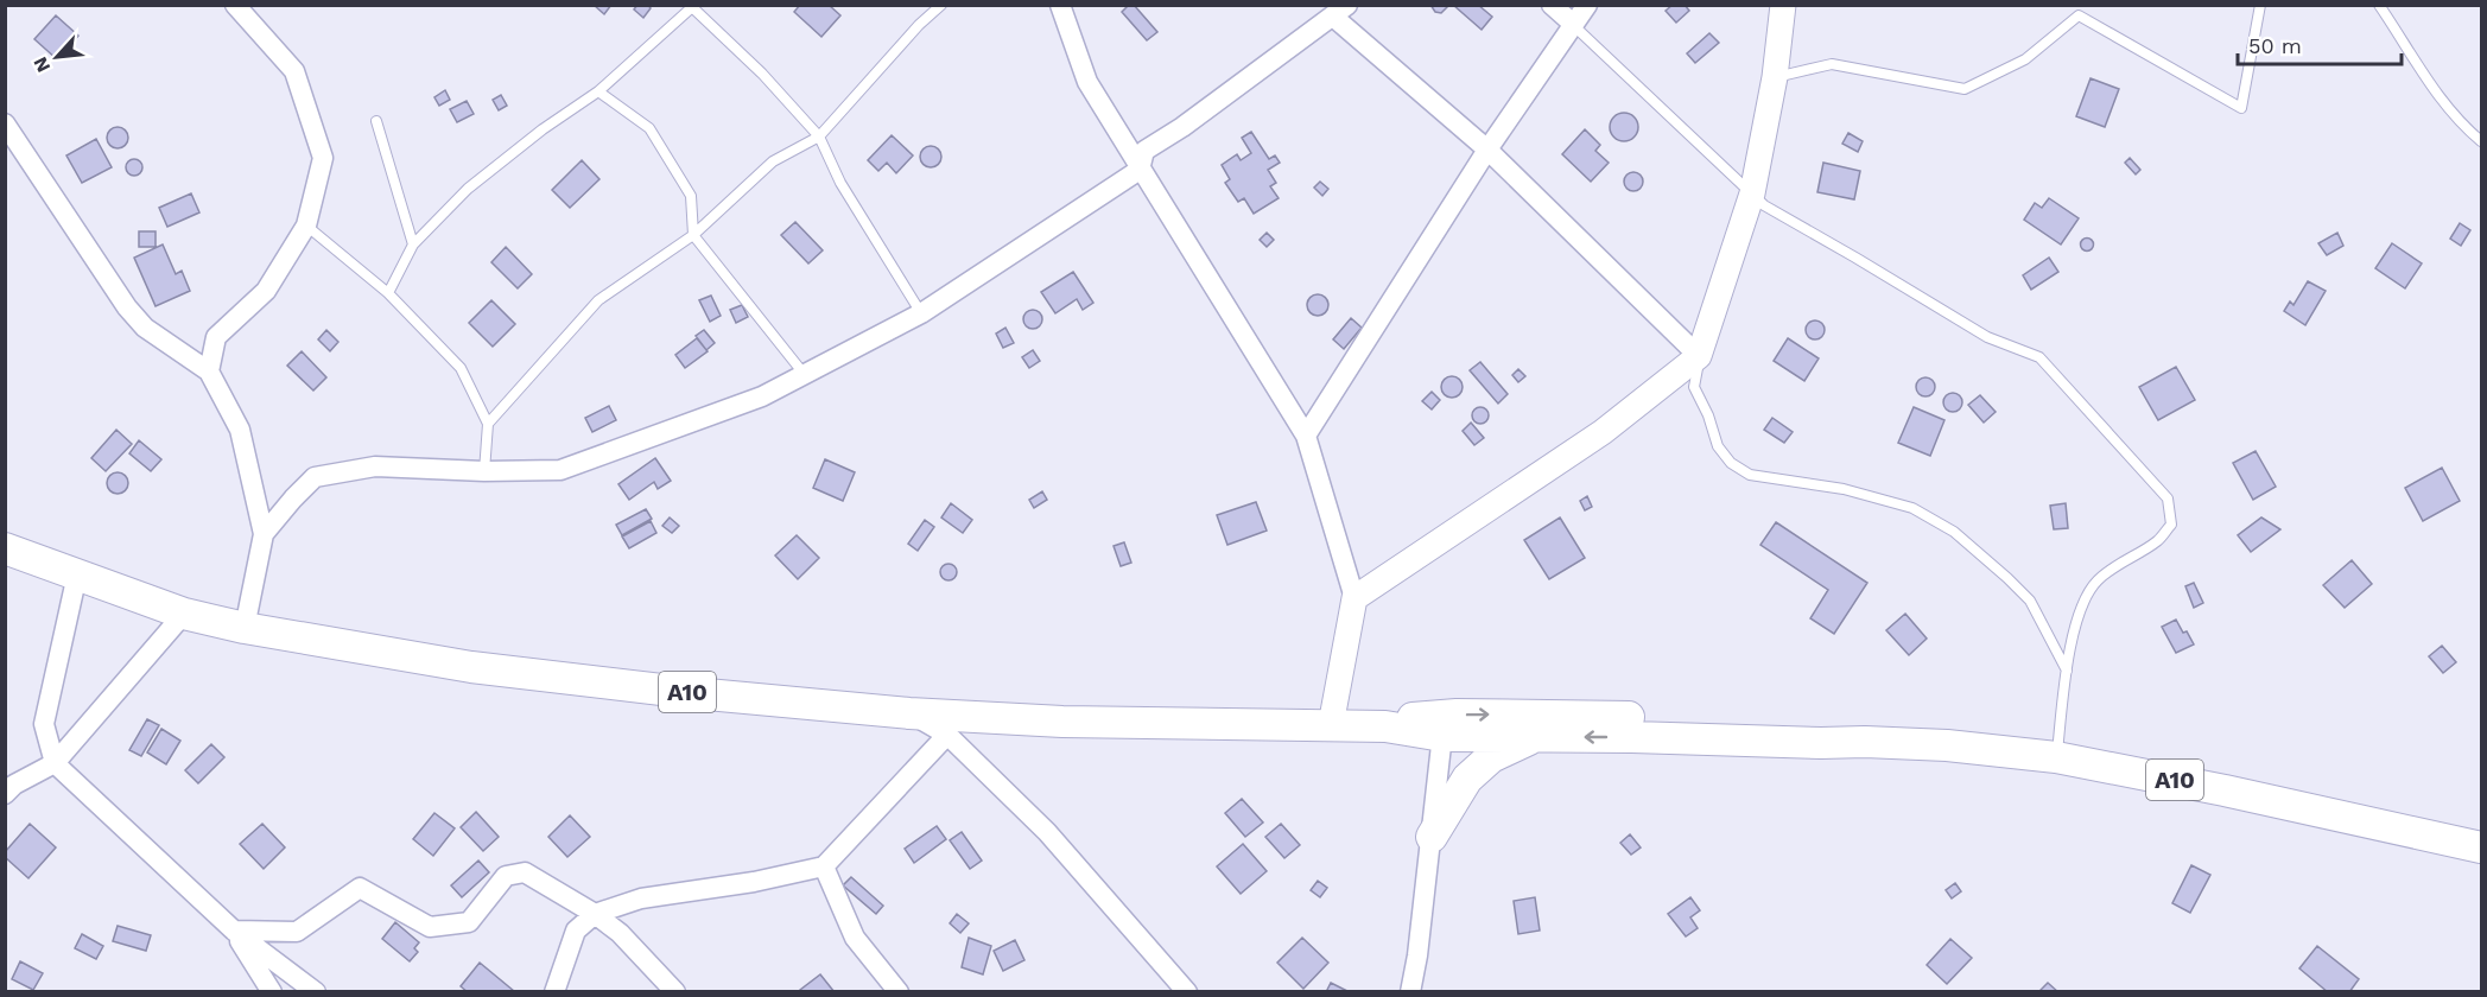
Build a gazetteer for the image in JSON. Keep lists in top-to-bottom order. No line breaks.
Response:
{"streets":{"main road":["A10"]},"scale_bar":"50 m","north":"bottom left"}
